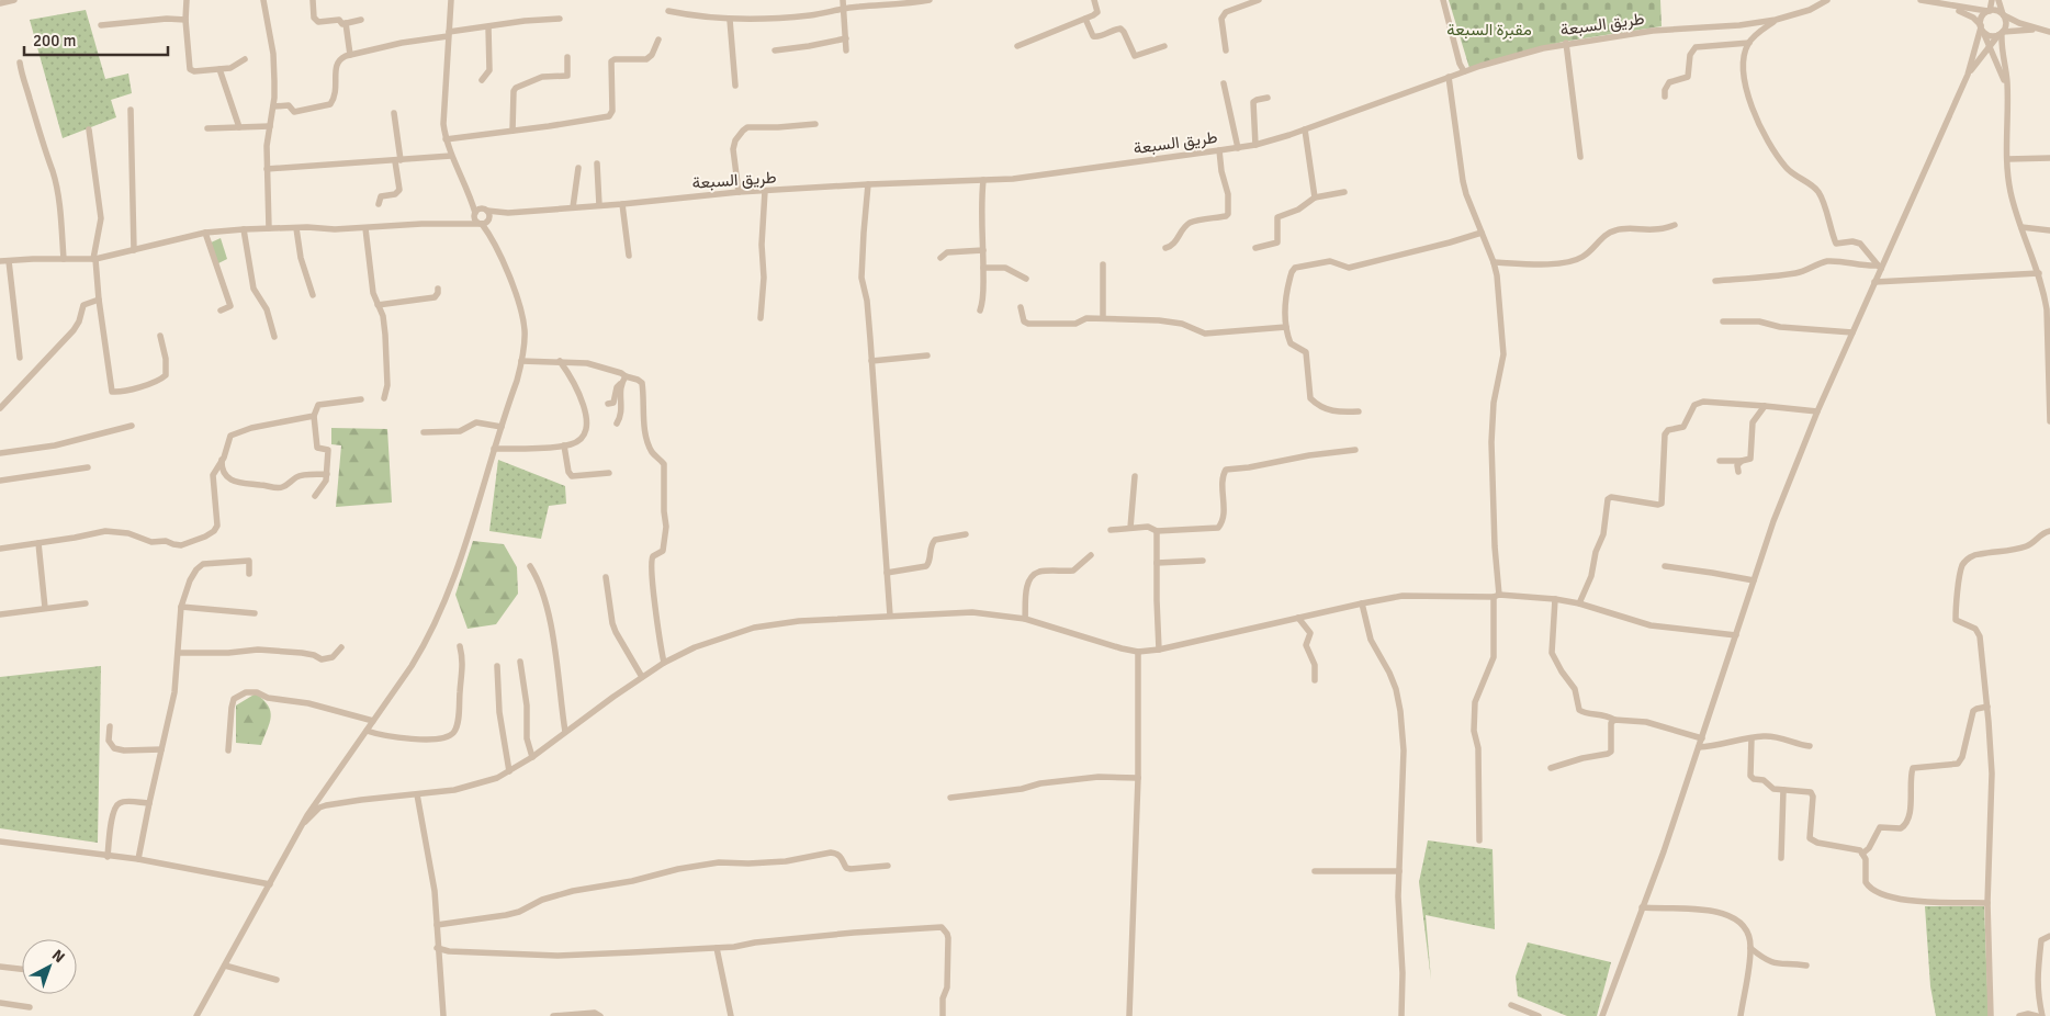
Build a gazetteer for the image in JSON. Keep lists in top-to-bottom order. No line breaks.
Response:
{"streets":{"street":["طريق السبعة"]},"parks":["مقبرة السبعة"],"scale_bar":"200 m","north":"top right"}
